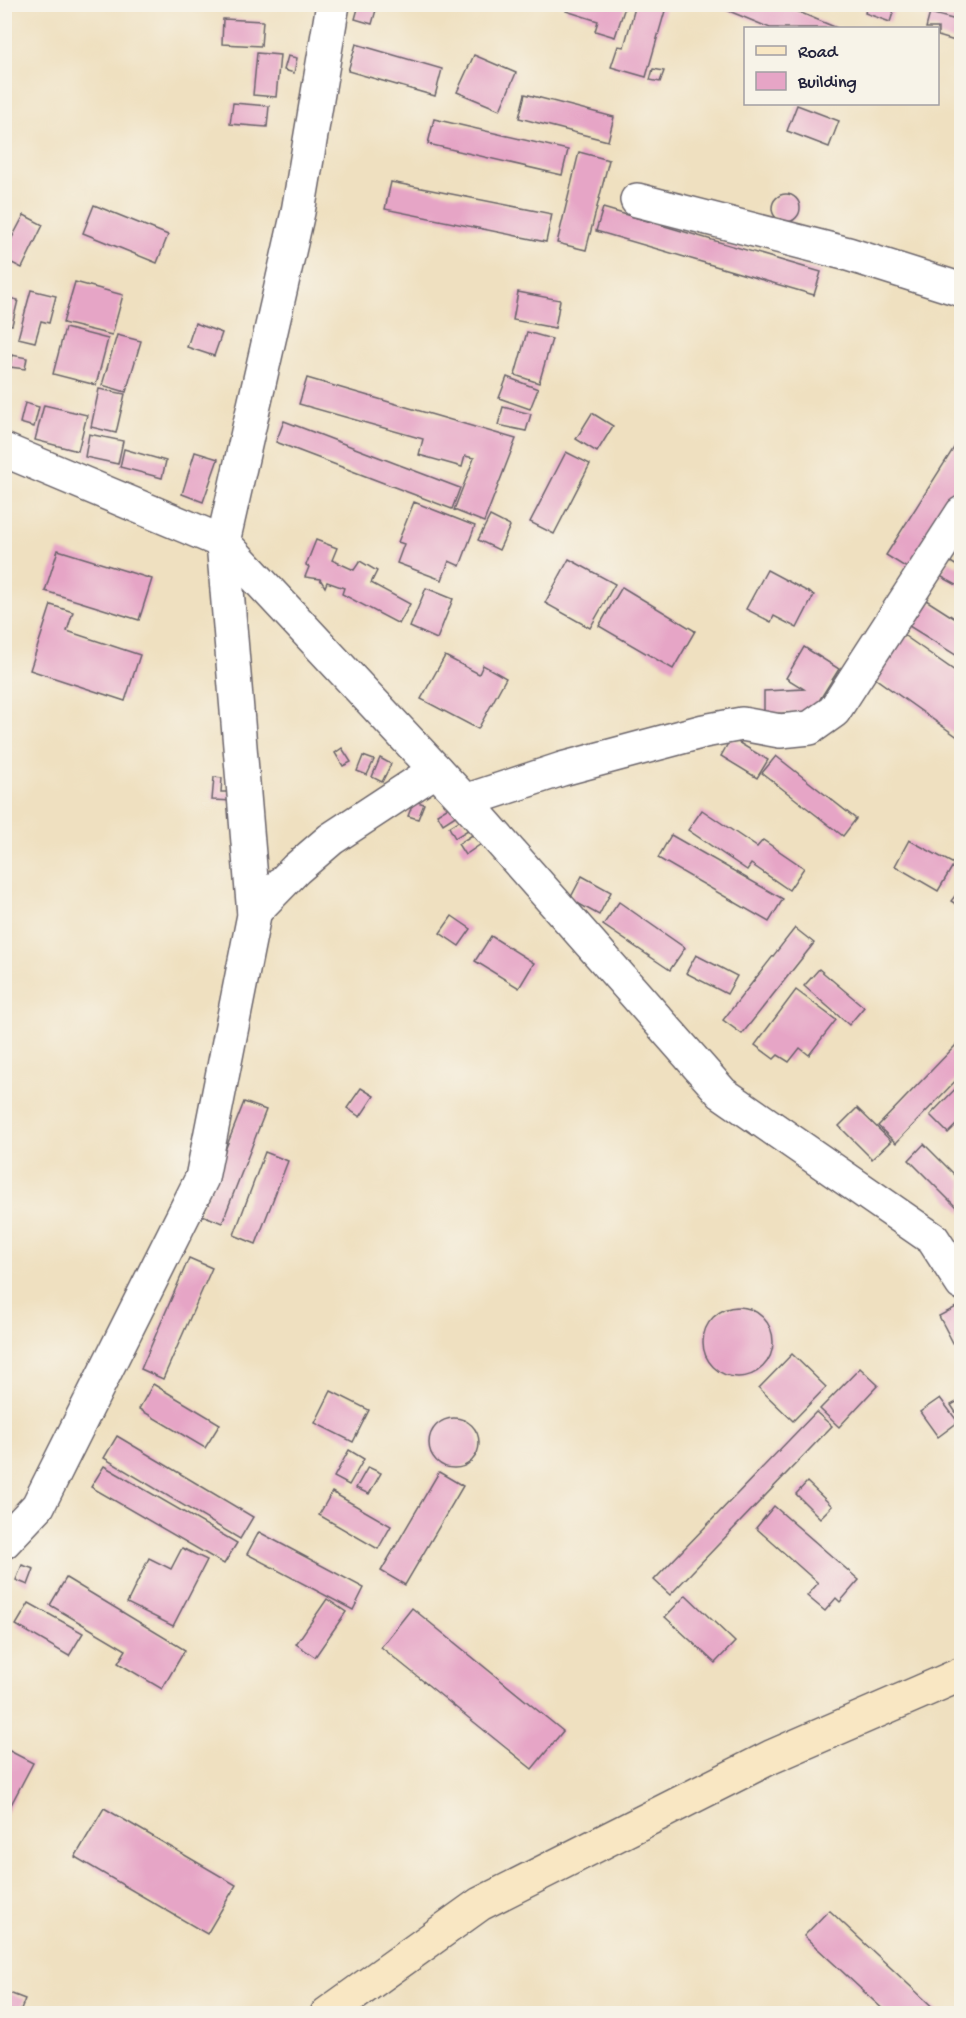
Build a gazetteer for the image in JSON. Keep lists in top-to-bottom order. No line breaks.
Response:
{"legend":["Road","Building"]}
